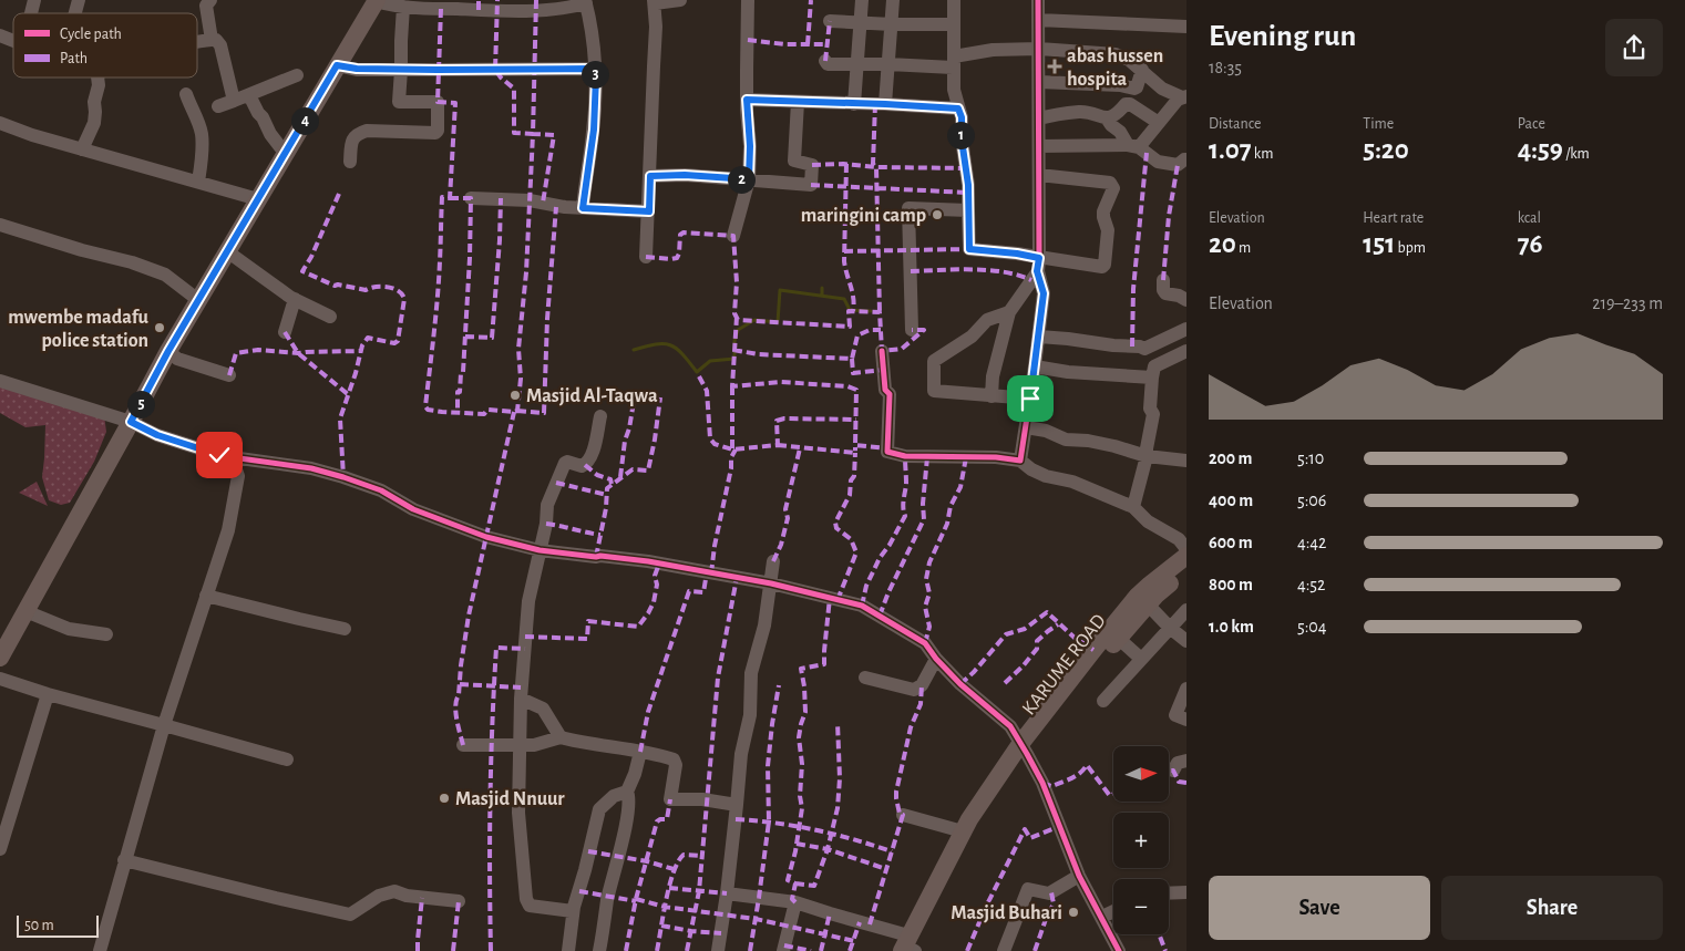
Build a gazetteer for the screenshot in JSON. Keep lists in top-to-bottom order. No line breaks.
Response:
{"streets":{"main road":["KARUME ROAD"]},"places":{"health":["abas hussen hospita"],"other":["maringini camp","mwembe madafu police station","Masjid Al-Taqwa","Masjid Nnuur","Masjid Buhari"]},"legend":["Cycle path","Path"],"scale_bar":"50 m","north":"right","page":{"heading":["Evening run","18:35"],"pins":["3","4","1","2","5"],"stats":[["Distance","1.07 km"],["Time","5:20"],["Pace","4:59 /km"],["Elevation","20 m"],["Heart rate","151 bpm"],["kcal","76"]],"chart":["Elevation","219–233 m"],"list":[{"name":"200 m","note":"5:10"},{"name":"400 m","note":"5:06"},{"name":"600 m","note":"4:42"},{"name":"800 m","note":"4:52"},{"name":"1.0 km","note":"5:04"}],"map_buttons":["+","−"],"buttons":["Save","Share"],"scale":"50 m"}}
